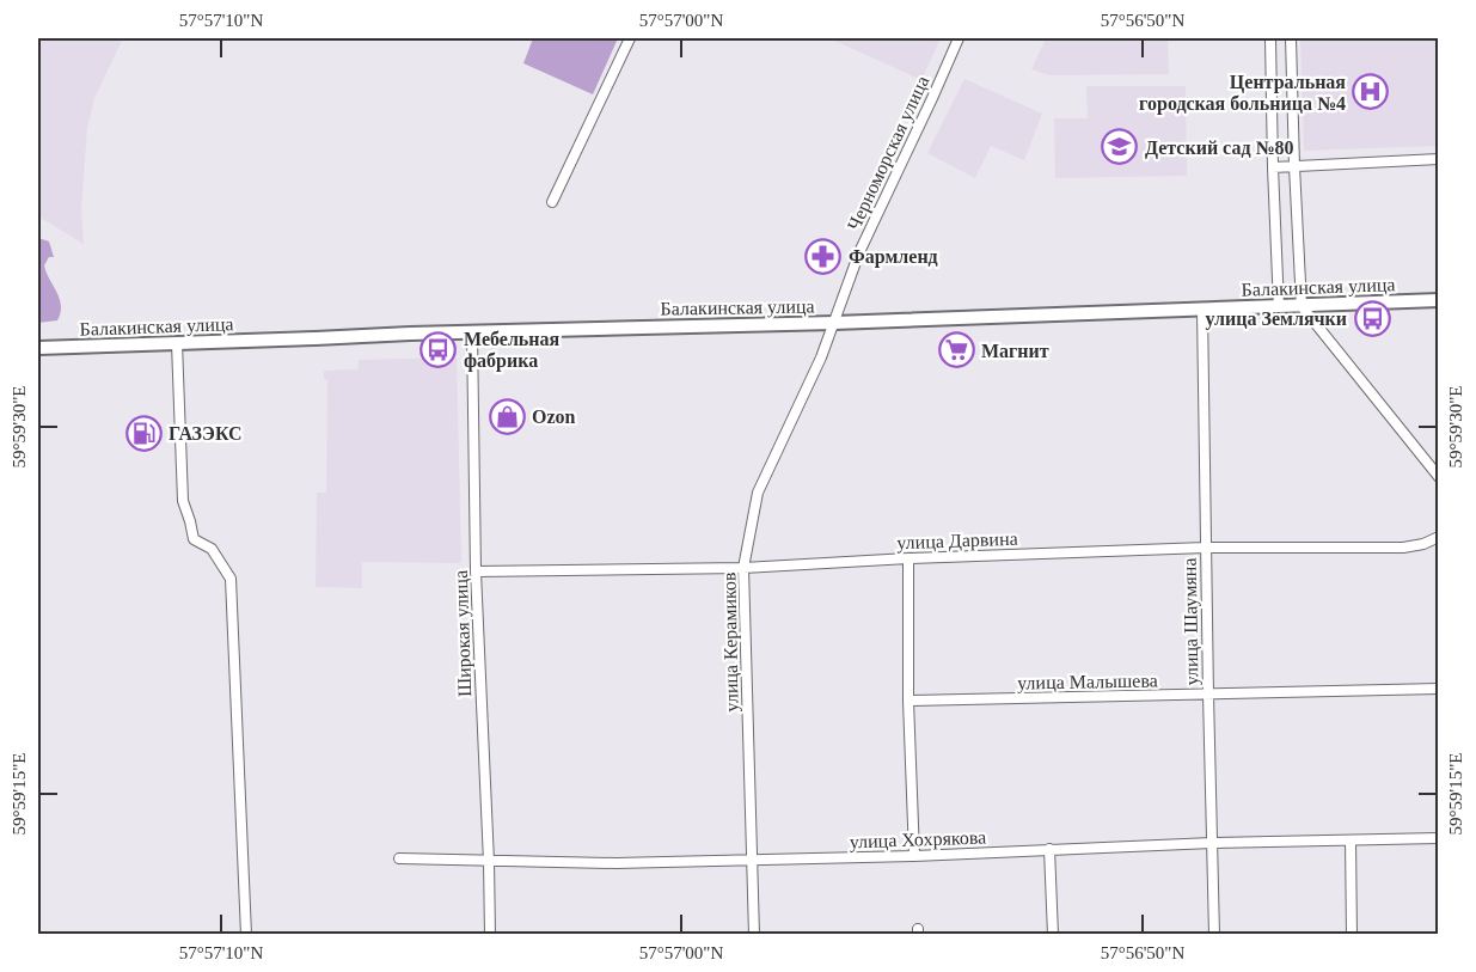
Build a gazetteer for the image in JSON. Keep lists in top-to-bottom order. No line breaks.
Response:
{"streets":{"main road":["Балакинская улица"],"street":["Черноморская улица","улица Дарвина","улица Шаумяна","Широкая улица","улица Керамиков","улица Малышева","улица Хохрякова"]},"crossings":[["Черноморская улица","Балакинская улица"],["Черноморская улица","улица Керамиков"],["Балакинская улица","улица Шаумяна"],["Балакинская улица","Широкая улица"],["Балакинская улица","улица Керамиков"],["улица Дарвина","улица Шаумяна"],["улица Дарвина","Широкая улица"],["улица Дарвина","улица Керамиков"],["улица Шаумяна","улица Малышева"],["улица Шаумяна","улица Хохрякова"],["Широкая улица","улица Хохрякова"],["улица Керамиков","улица Хохрякова"]],"places":{"hospital":["Центральная городская больница №4"],"school or university":["Детский сад №80"],"pharmacy":["Фармленд"],"bus stop":["улица Землячки","Мебельная фабрика"],"supermarket":["Магнит"],"shop":["Ozon"],"fuel station":["ГАЗЭКС"]},"coordinates":["57°57'10\"N","57°57'00\"N","57°56'50\"N","59°59'30\"E","59°59'15\"E"]}
